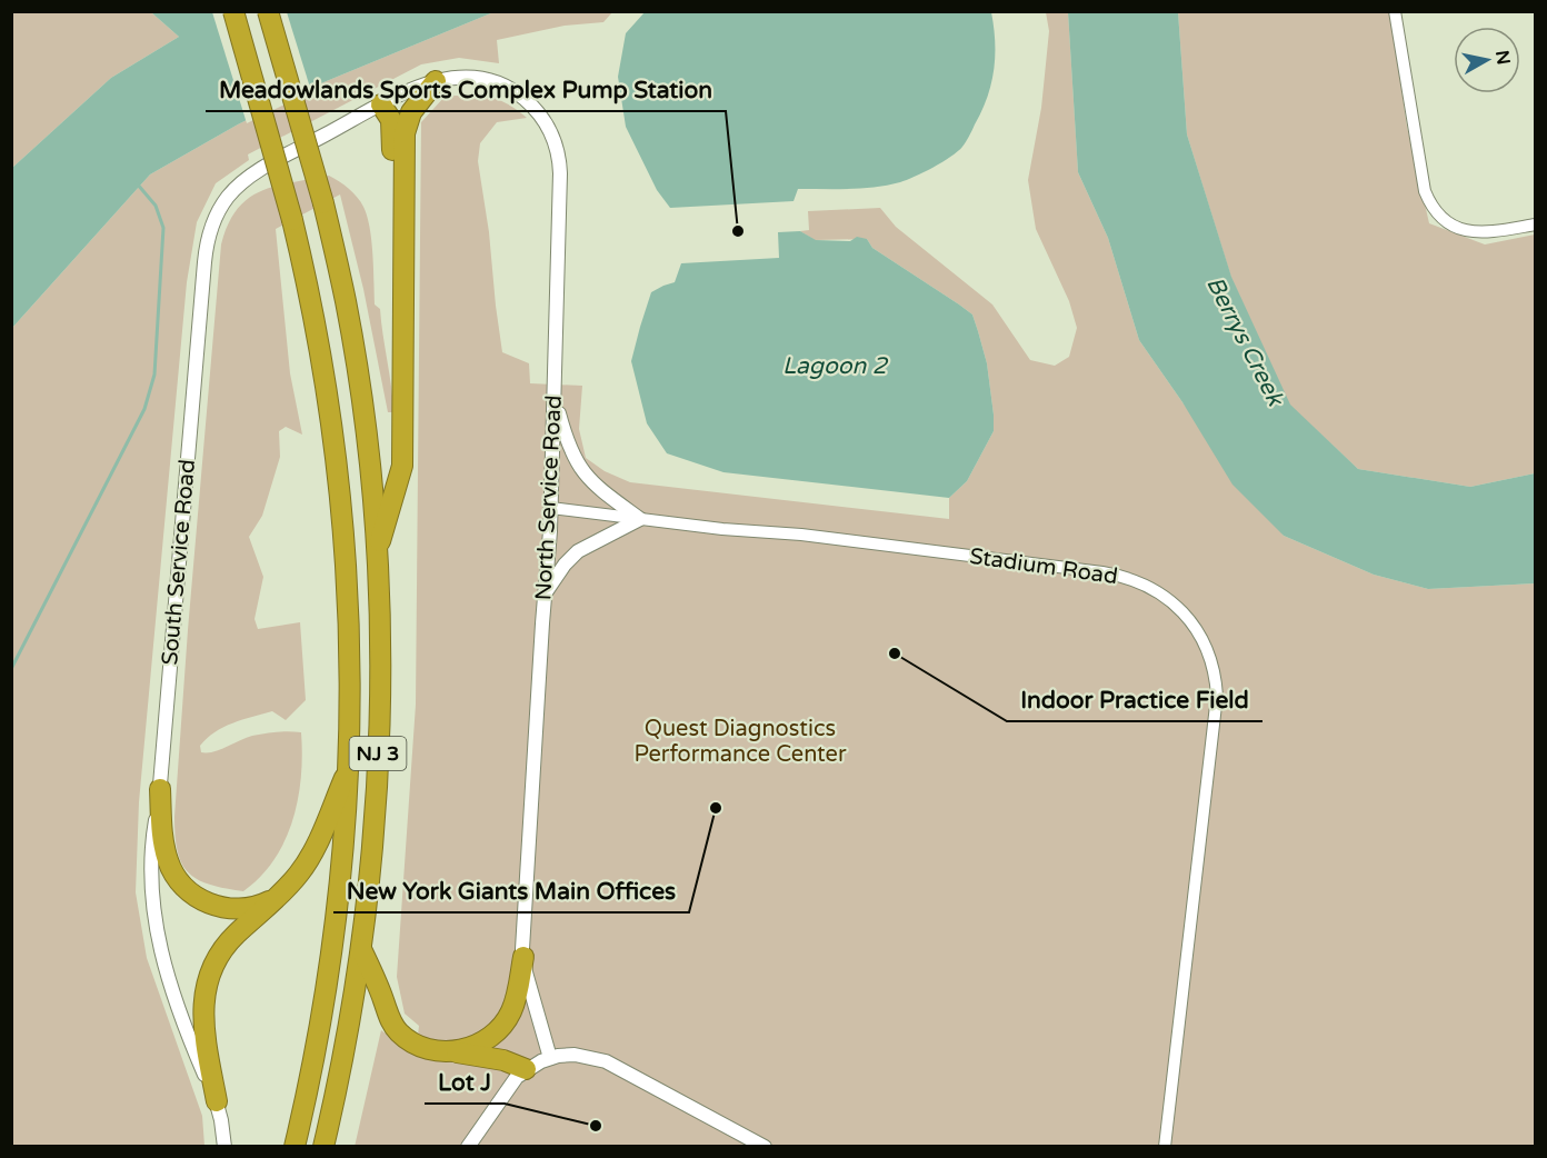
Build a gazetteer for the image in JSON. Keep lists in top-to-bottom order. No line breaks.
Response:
{"streets":{"highway":["NJ 3"],"street":["North Service Road","South Service Road","Stadium Road"]},"crossings":[["North Service Road","South Service Road"],["North Service Road","Stadium Road"]],"water":["Berrys Creek","Lagoon 2"],"parks":["Quest Diagnostics Performance Center"],"places":["Meadowlands Sports Complex Pump Station","Indoor Practice Field","New York Giants Main Offices","Lot J"],"north":"right"}
